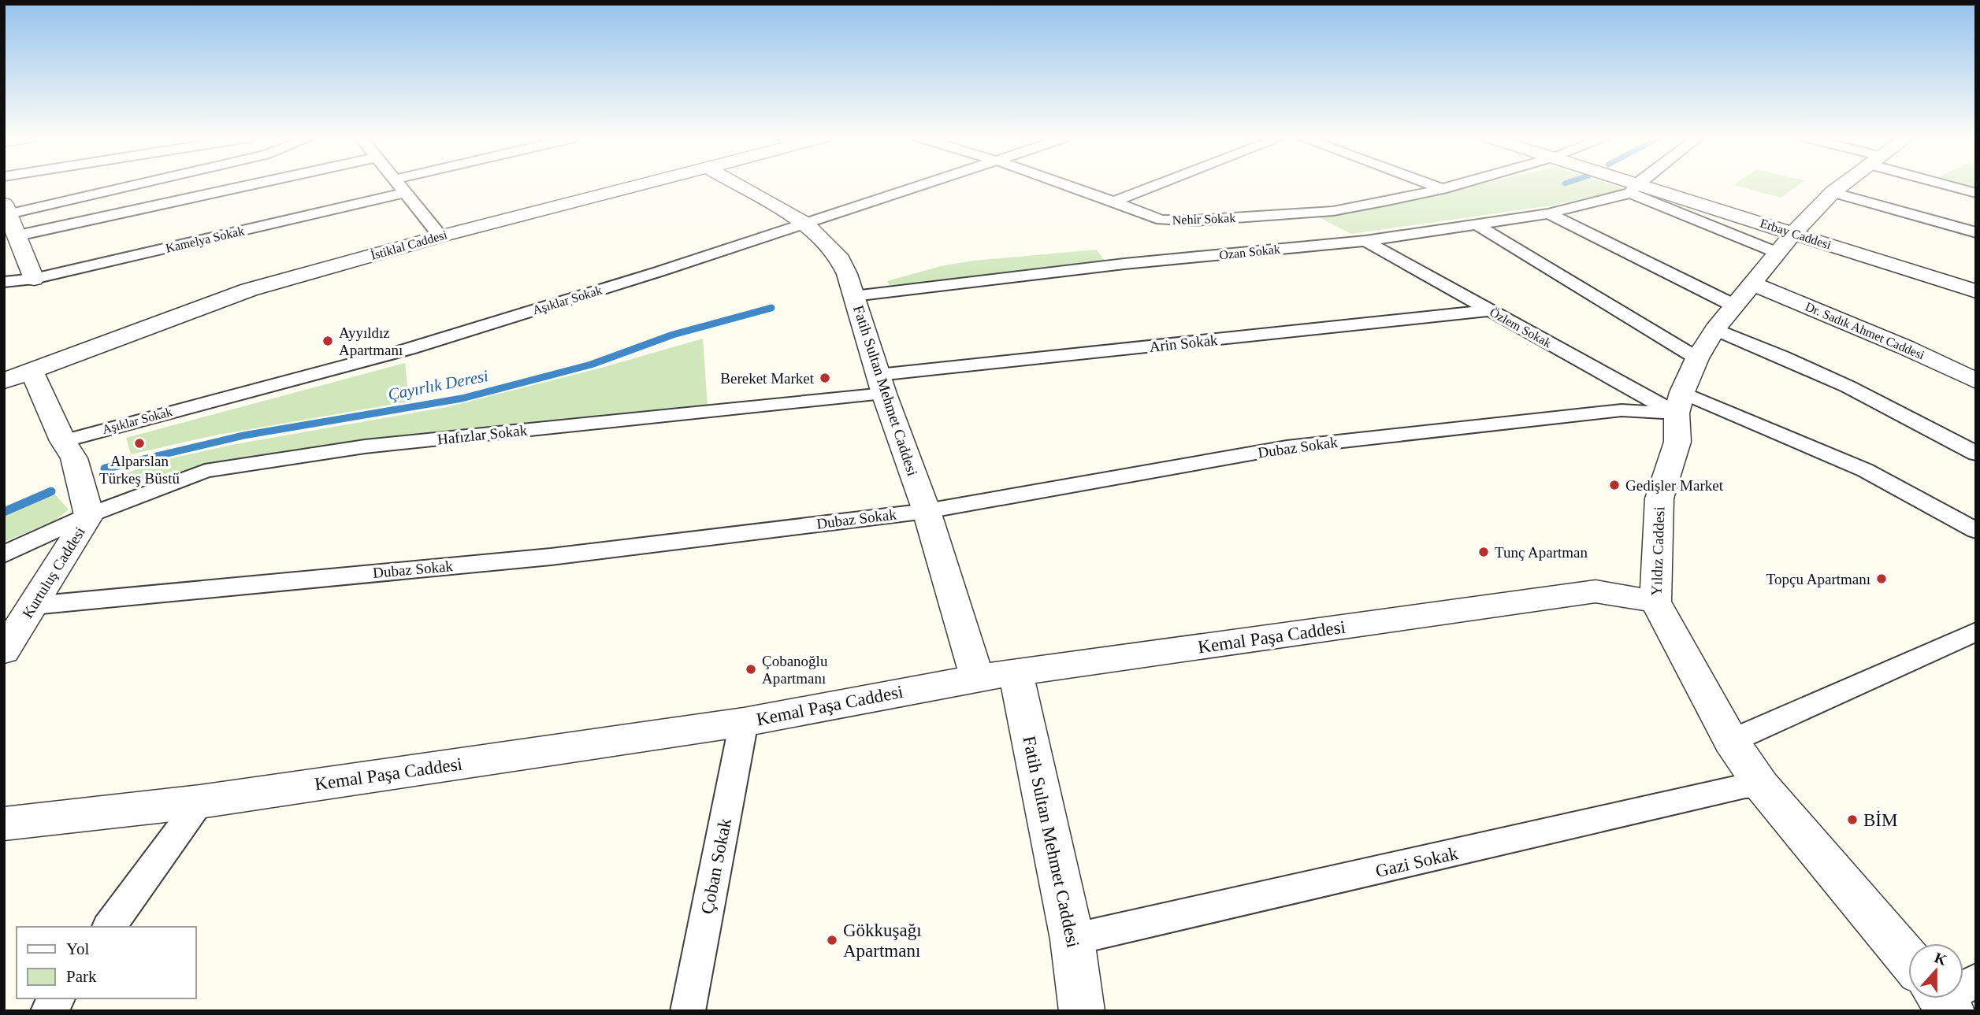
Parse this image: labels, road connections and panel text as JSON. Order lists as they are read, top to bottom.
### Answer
{
  "streets": {
    "street": [
      "Nehir Sokak",
      "Erbay Caddesi",
      "Kamelya Sokak",
      "İstiklal Caddesi",
      "Ozan Sokak",
      "Aşıklar Sokak",
      "Özlem Sokak",
      "Dr. Sadık Ahmet Caddesi",
      "Arin Sokak",
      "Fatih Sultan Mehmet Caddesi",
      "Hafızlar Sokak",
      "Dubaz Sokak",
      "Yıldız Caddesi",
      "Kurtuluş Caddesi",
      "Kemal Paşa Caddesi",
      "Gazi Sokak",
      "Çoban Sokak"
    ]
  },
  "crossings": [
    ["Erbay Caddesi", "Ozan Sokak"],
    ["Erbay Caddesi", "Yıldız Caddesi"],
    ["İstiklal Caddesi", "Kurtuluş Caddesi"],
    ["Ozan Sokak", "Özlem Sokak"],
    ["Ozan Sokak", "Fatih Sultan Mehmet Caddesi"],
    ["Aşıklar Sokak", "Fatih Sultan Mehmet Caddesi"],
    ["Aşıklar Sokak", "Kurtuluş Caddesi"],
    ["Özlem Sokak", "Arin Sokak"],
    ["Özlem Sokak", "Dubaz Sokak"],
    ["Özlem Sokak", "Yıldız Caddesi"],
    ["Dr. Sadık Ahmet Caddesi", "Yıldız Caddesi"],
    ["Arin Sokak", "Fatih Sultan Mehmet Caddesi"],
    ["Arin Sokak", "Hafızlar Sokak"],
    ["Fatih Sultan Mehmet Caddesi", "Hafızlar Sokak"],
    ["Fatih Sultan Mehmet Caddesi", "Dubaz Sokak"],
    ["Fatih Sultan Mehmet Caddesi", "Kemal Paşa Caddesi"],
    ["Fatih Sultan Mehmet Caddesi", "Gazi Sokak"],
    ["Hafızlar Sokak", "Kurtuluş Caddesi"],
    ["Dubaz Sokak", "Yıldız Caddesi"],
    ["Dubaz Sokak", "Kurtuluş Caddesi"],
    ["Yıldız Caddesi", "Kemal Paşa Caddesi"],
    ["Yıldız Caddesi", "Gazi Sokak"],
    ["Kemal Paşa Caddesi", "Çoban Sokak"]
  ],
  "water": ["Çayırlık Deresi"],
  "places": [
    "Ayyıldız Apartmanı",
    "Bereket Market",
    "Alparslan Türkeş Büstü",
    "Gedişler Market",
    "Tunç Apartman",
    "Topçu Apartmanı",
    "Çobanoğlu Apartmanı",
    "BİM",
    "Gökkuşağı Apartmanı"
  ],
  "legend": ["Yol", "Park"],
  "north": "top"
}
